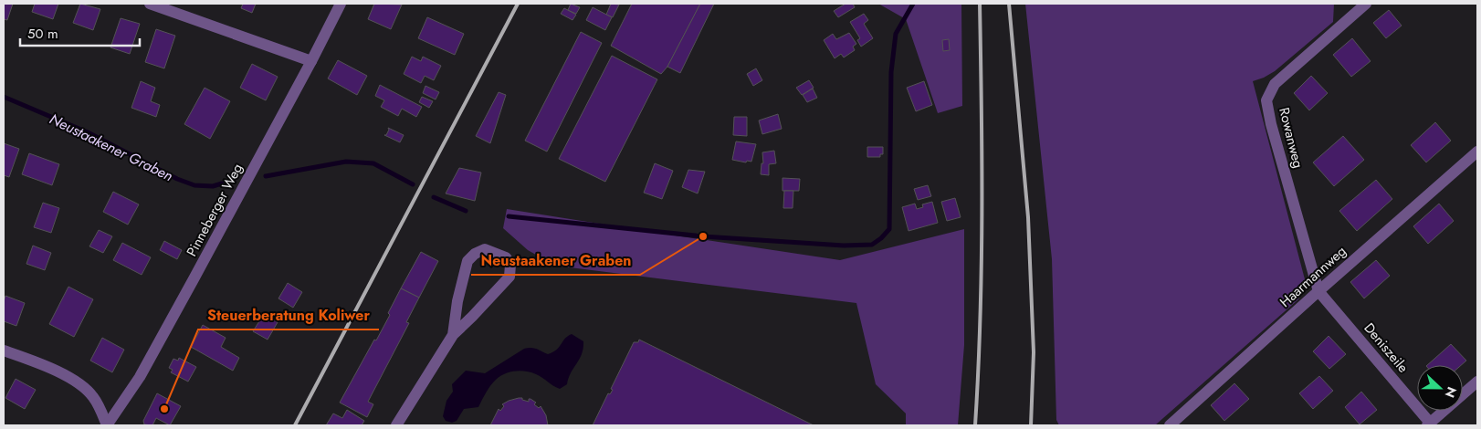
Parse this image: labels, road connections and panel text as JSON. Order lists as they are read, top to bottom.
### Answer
{
  "streets": {
    "street": [
      "Rowanweg",
      "Pinneberger Weg",
      "Haarmannweg",
      "Deniszeile"
    ]
  },
  "crossings": [
    ["Rowanweg", "Haarmannweg"],
    ["Rowanweg", "Deniszeile"],
    ["Haarmannweg", "Deniszeile"]
  ],
  "water": ["Neustaakener Graben"],
  "places": ["Neustaakener Graben", "Steuerberatung Koliwer"],
  "scale_bar": "50 m",
  "north": "right"
}
